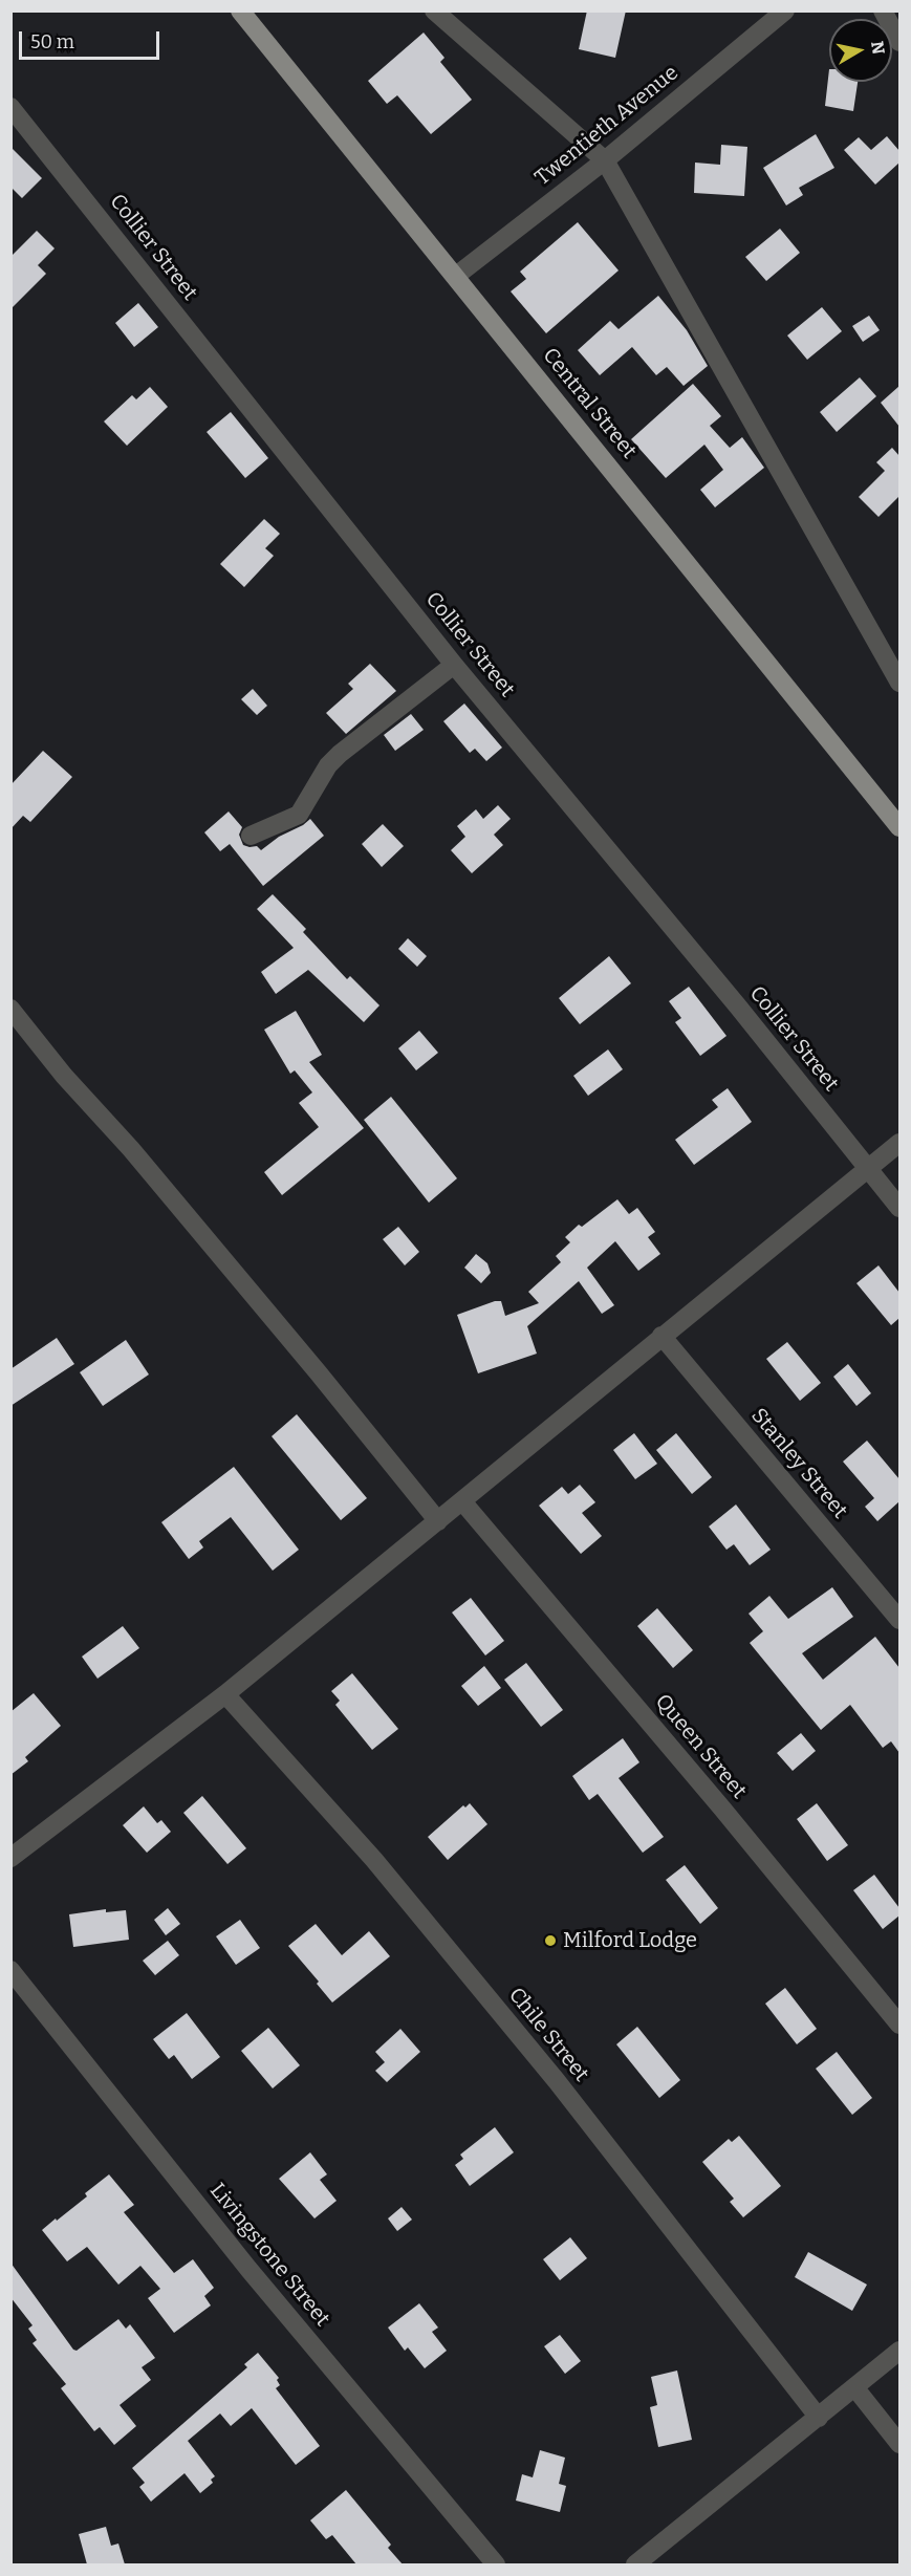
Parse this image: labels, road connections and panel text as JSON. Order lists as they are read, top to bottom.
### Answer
{
  "streets": {
    "main road": ["Central Street"],
    "street": [
      "Twentieth Avenue",
      "Collier Street",
      "Stanley Street",
      "Queen Street",
      "Chile Street",
      "Livingstone Street"
    ]
  },
  "crossings": [
    ["Twentieth Avenue", "Central Street"]
  ],
  "places": ["Milford Lodge"],
  "scale_bar": "50 m",
  "north": "right"
}
